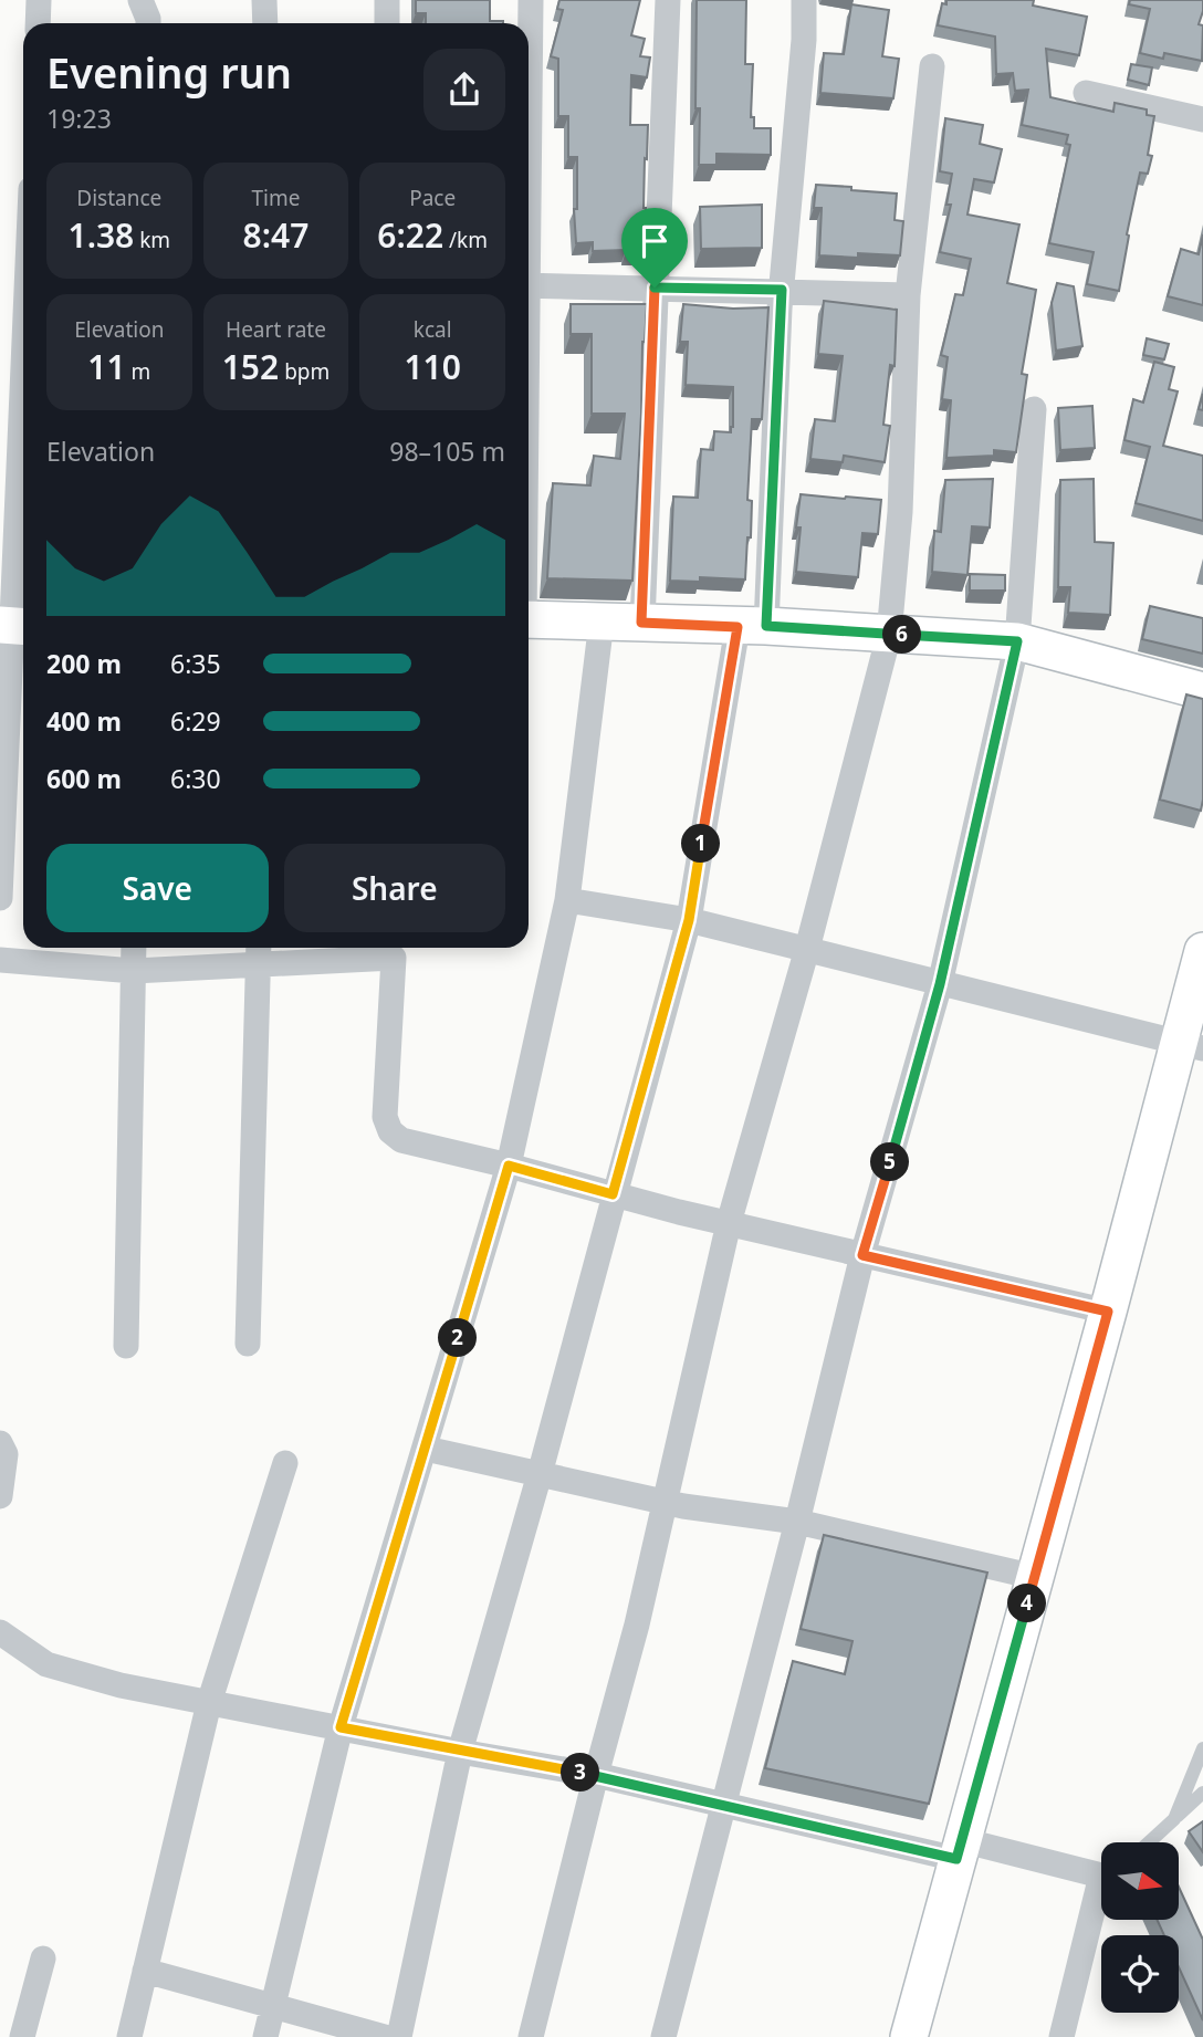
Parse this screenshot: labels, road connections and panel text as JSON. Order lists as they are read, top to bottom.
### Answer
{
  "north": "right",
  "page": {
    "heading": ["Evening run", "19:23"],
    "stats": [
      ["Distance", "1.38 km"],
      ["Time", "8:47"],
      ["Pace", "6:22 /km"],
      ["Elevation", "11 m"],
      ["Heart rate", "152 bpm"],
      ["kcal", "110"]
    ],
    "chart": ["Elevation", "98–105 m"],
    "pins": [
      "6",
      "1",
      "5",
      "2",
      "4",
      "3"
    ],
    "list": [
      {
        "name": "200 m",
        "note": "6:35"
      },
      {
        "name": "400 m",
        "note": "6:29"
      },
      {
        "name": "600 m",
        "note": "6:30"
      }
    ],
    "buttons": ["Save", "Share"]
  }
}
